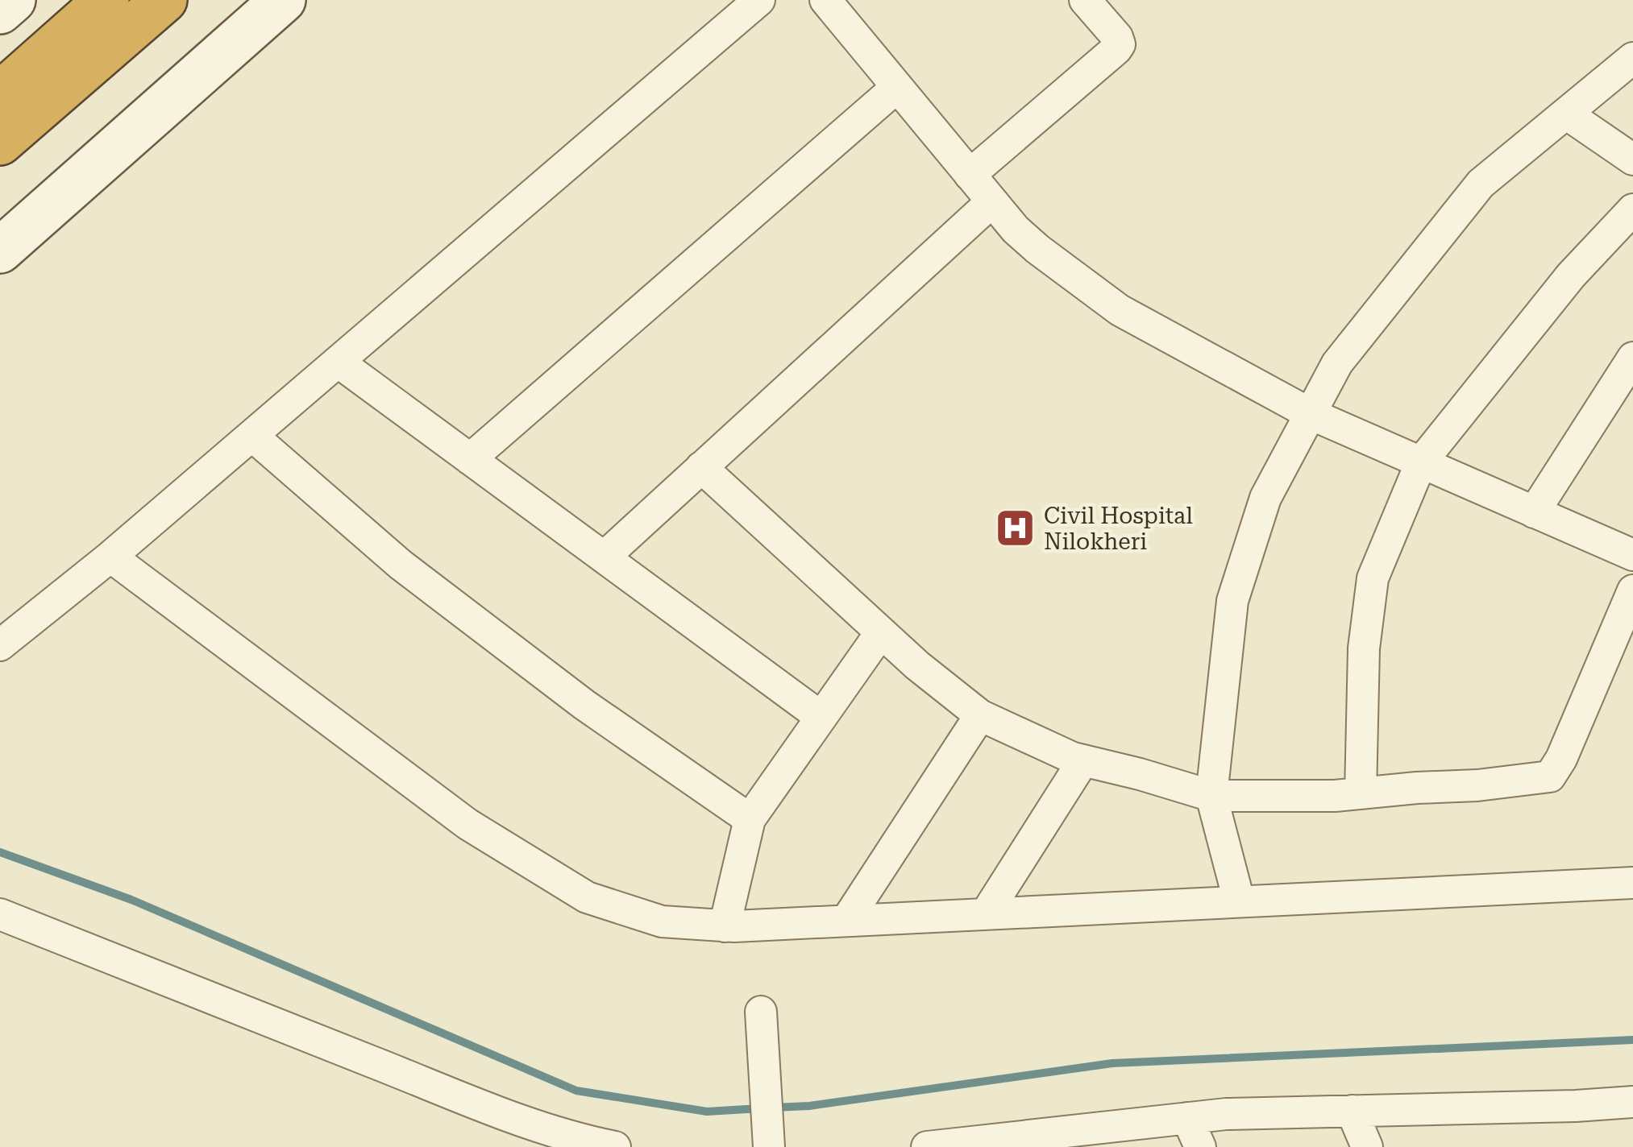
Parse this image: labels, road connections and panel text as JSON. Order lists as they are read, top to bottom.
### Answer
{
  "places": {
    "hospital": ["Civil Hospital Nilokheri"]
  }
}
